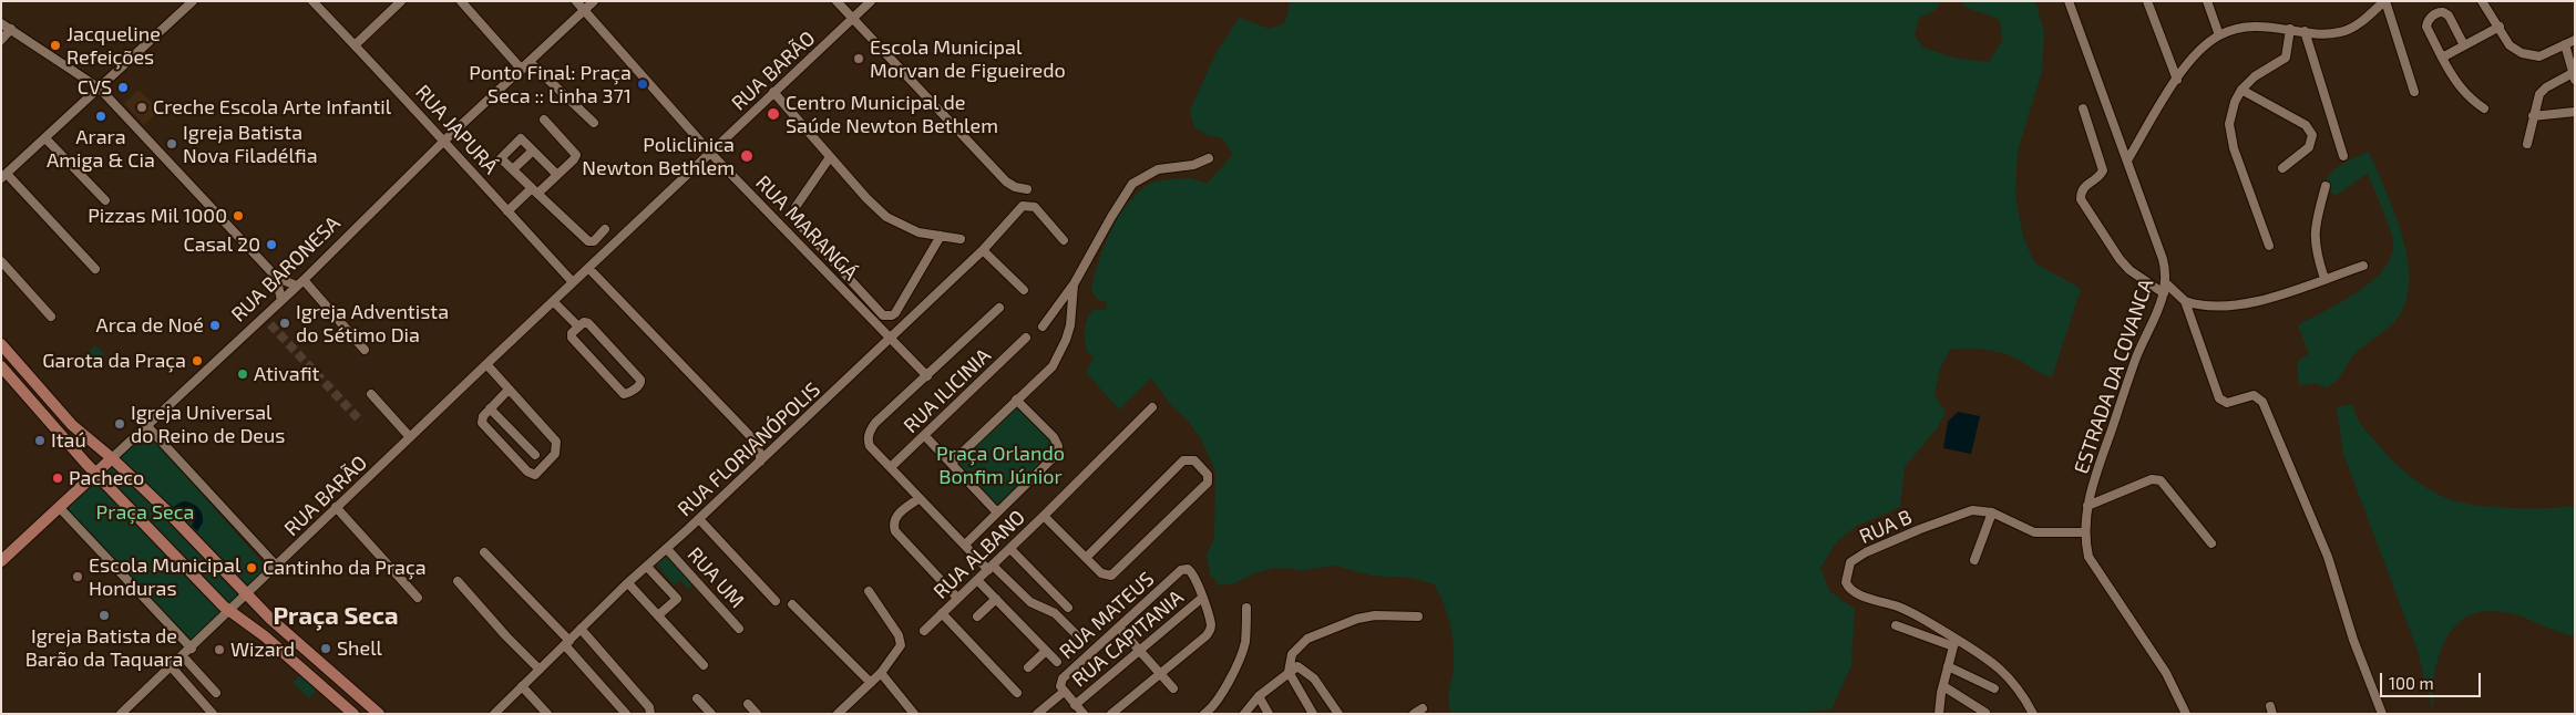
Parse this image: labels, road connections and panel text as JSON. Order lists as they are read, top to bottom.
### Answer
{
  "streets": {
    "main road": ["RUA BARONESA"],
    "street": [
      "RUA BARÃO",
      "RUA JAPURÁ",
      "RUA MARANGÁ",
      "ESTRADA DA COVANCA",
      "RUA ILICINIA",
      "RUA FLORIANÓPOLIS",
      "RUA B",
      "RUA ALBANO",
      "RUA UM",
      "RUA MATEUS",
      "RUA CAPITANIA"
    ]
  },
  "crossings": [
    ["RUA BARÃO", "RUA JAPURÁ"],
    ["RUA BARÃO", "RUA MARANGÁ"],
    ["RUA JAPURÁ", "RUA BARONESA"],
    ["RUA MARANGÁ", "RUA BARONESA"],
    ["RUA MARANGÁ", "RUA FLORIANÓPOLIS"],
    ["ESTRADA DA COVANCA", "RUA B"],
    ["RUA FLORIANÓPOLIS", "RUA UM"],
    ["RUA MATEUS", "RUA CAPITANIA"]
  ],
  "districts": ["Praça Seca"],
  "parks": ["Praça Orlando Bonfim Júnior", "Praça Seca"],
  "places": [
    "Jacqueline Refeições",
    "Escola Municipal Morvan de Figueiredo",
    "Ponto Final: Praça Seca :: Linha 371",
    "CVS",
    "Creche Escola Arte Infantil",
    "Centro Municipal de Saúde Newton Bethlem",
    "Arara Amiga & Cia",
    "Igreja Batista Nova Filadélfia",
    "Policlinica Newton Bethlem",
    "Pizzas Mil 1000",
    "Casal 20",
    "Igreja Adventista do Sétimo Dia",
    "Arca de Noé",
    "Garota da Praça",
    "Ativafit",
    "Igreja Universal do Reino de Deus",
    "Itaú",
    "Pacheco",
    "Cantinho da Praça",
    "Escola Municipal Honduras",
    "Igreja Batista de Barão da Taquara",
    "Shell",
    "Wizard"
  ],
  "scale_bar": "100 m"
}
